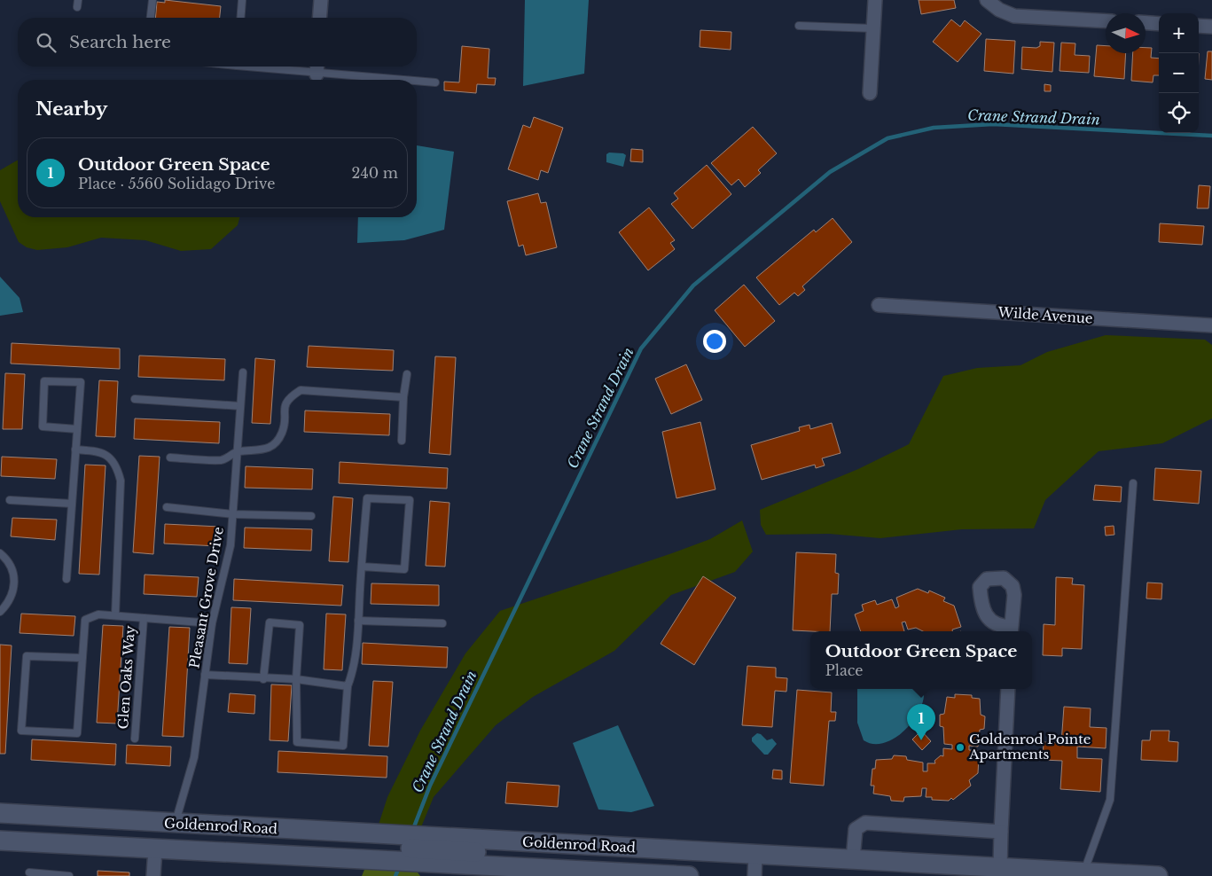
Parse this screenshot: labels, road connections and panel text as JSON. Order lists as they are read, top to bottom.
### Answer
{
  "streets": {
    "main road": ["Goldenrod Road"],
    "street": ["Wilde Avenue"],
    "lane": ["Pleasant Grove Drive", "Glen Oaks Way"]
  },
  "crossings": [
    ["Pleasant Grove Drive", "Goldenrod Road"]
  ],
  "water": ["Crane Strand Drain"],
  "places": ["Goldenrod Pointe Apartments"],
  "north": "right",
  "page": {
    "map_buttons": ["+", "−"],
    "search": "Search here",
    "heading": "Nearby",
    "list": [
      {
        "mark": "1",
        "name": "Outdoor Green Space",
        "note": "Place · 5560 Solidago Drive",
        "value": "240 m"
      }
    ],
    "popup": ["Outdoor Green Space", "Place"],
    "pins": "1"
  }
}
